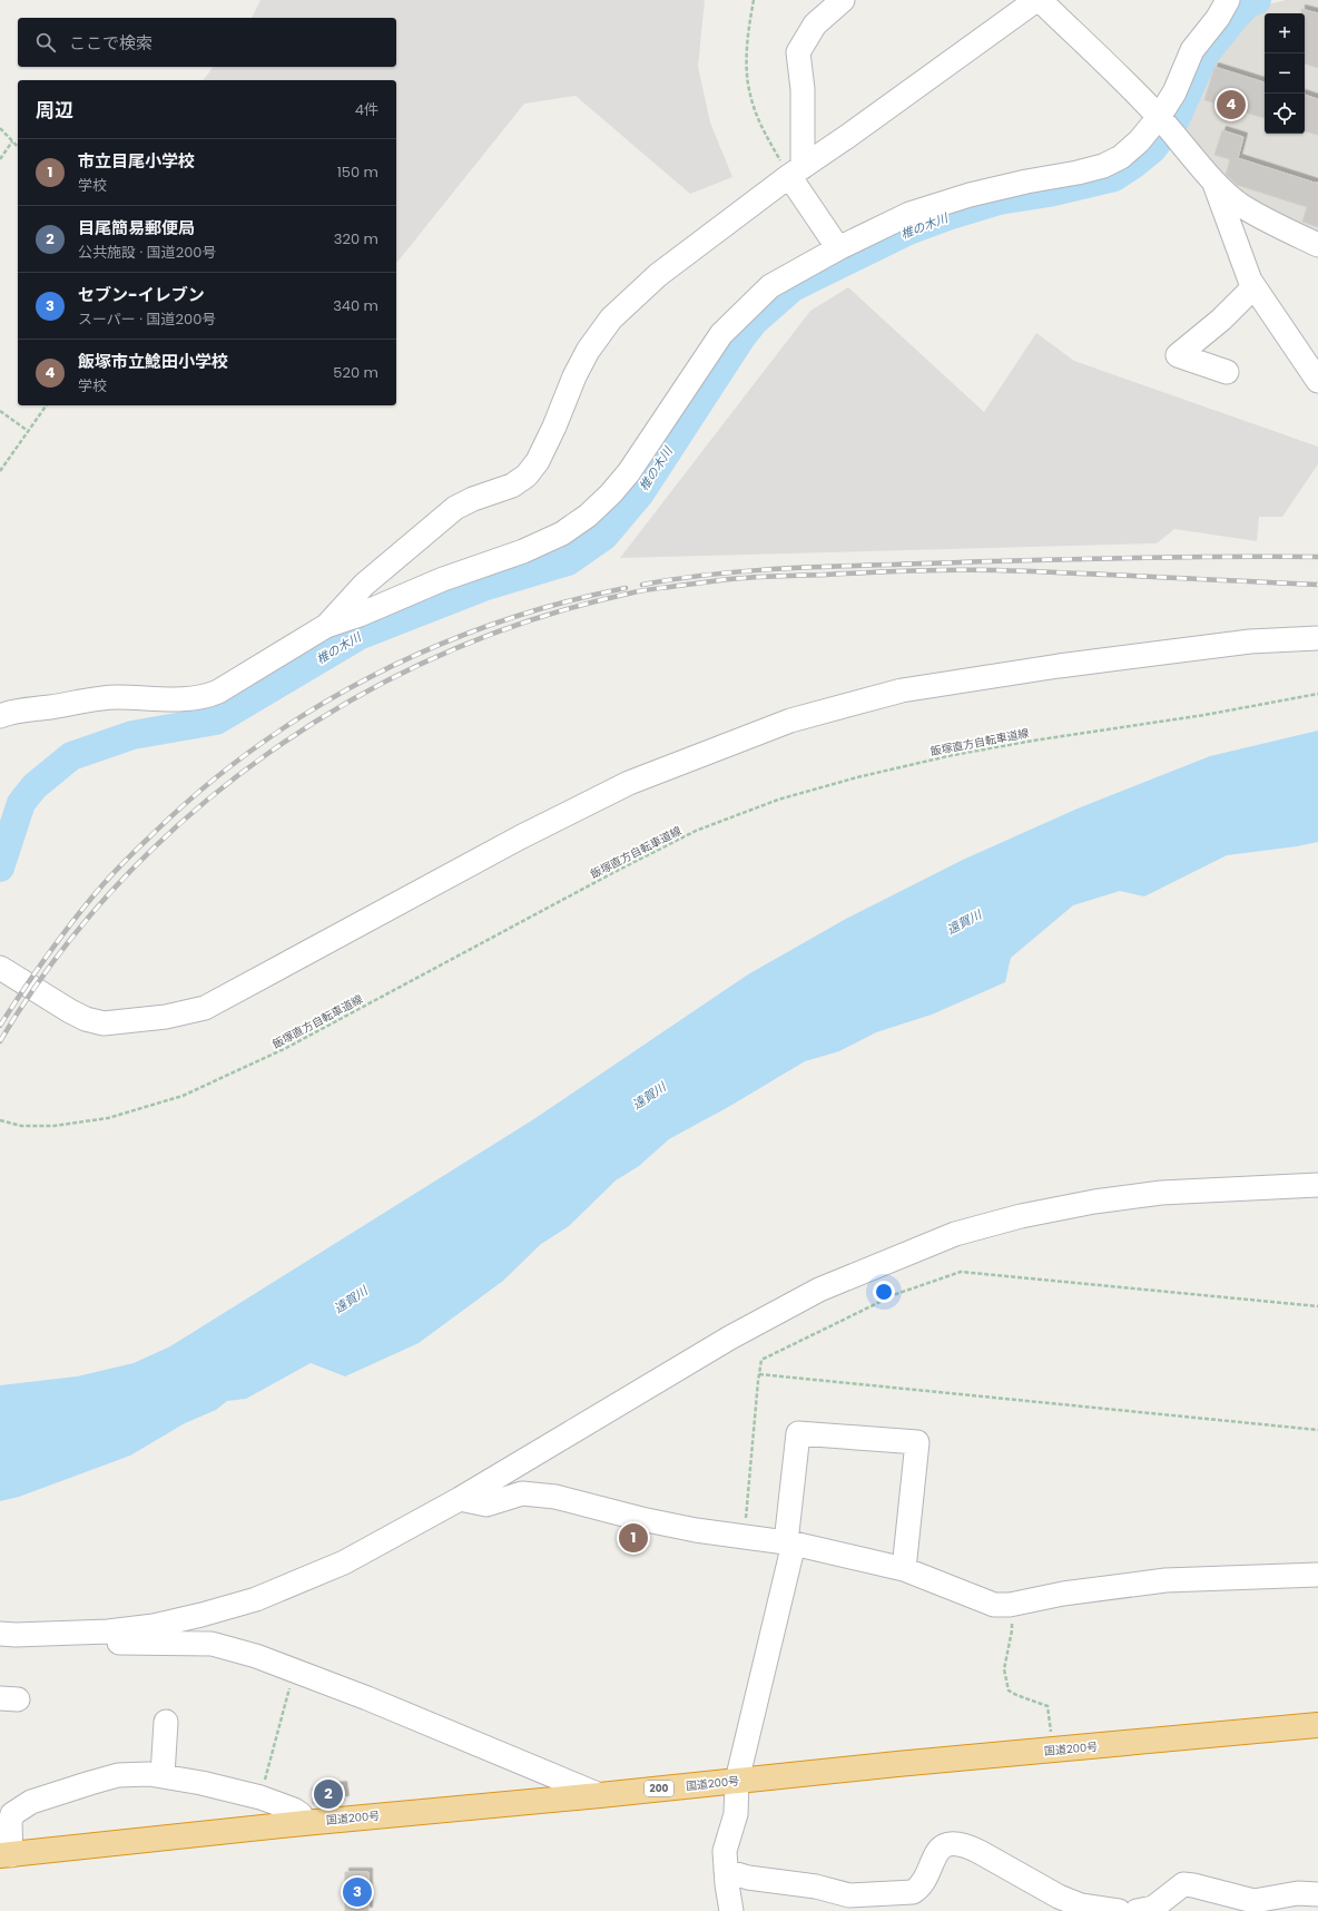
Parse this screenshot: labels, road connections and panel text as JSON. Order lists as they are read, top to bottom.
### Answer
{
  "streets": {
    "highway": ["国道200号", "200"],
    "path": ["飯塚直方自転車道線"]
  },
  "water": ["椎の木川", "遠賀川"],
  "page": {
    "map_buttons": ["+", "−"],
    "search": "ここで検索",
    "heading": ["周辺", "4件"],
    "pins": [
      "4",
      "1",
      "2",
      "3"
    ],
    "list": [
      {
        "mark": "1",
        "name": "市立目尾小学校",
        "note": "学校",
        "value": "150 m"
      },
      {
        "mark": "2",
        "name": "目尾簡易郵便局",
        "note": "公共施設 · 国道200号",
        "value": "320 m"
      },
      {
        "mark": "3",
        "name": "セブン-イレブン",
        "note": "スーパー · 国道200号",
        "value": "340 m"
      },
      {
        "mark": "4",
        "name": "飯塚市立鯰田小学校",
        "note": "学校",
        "value": "520 m"
      }
    ]
  }
}
